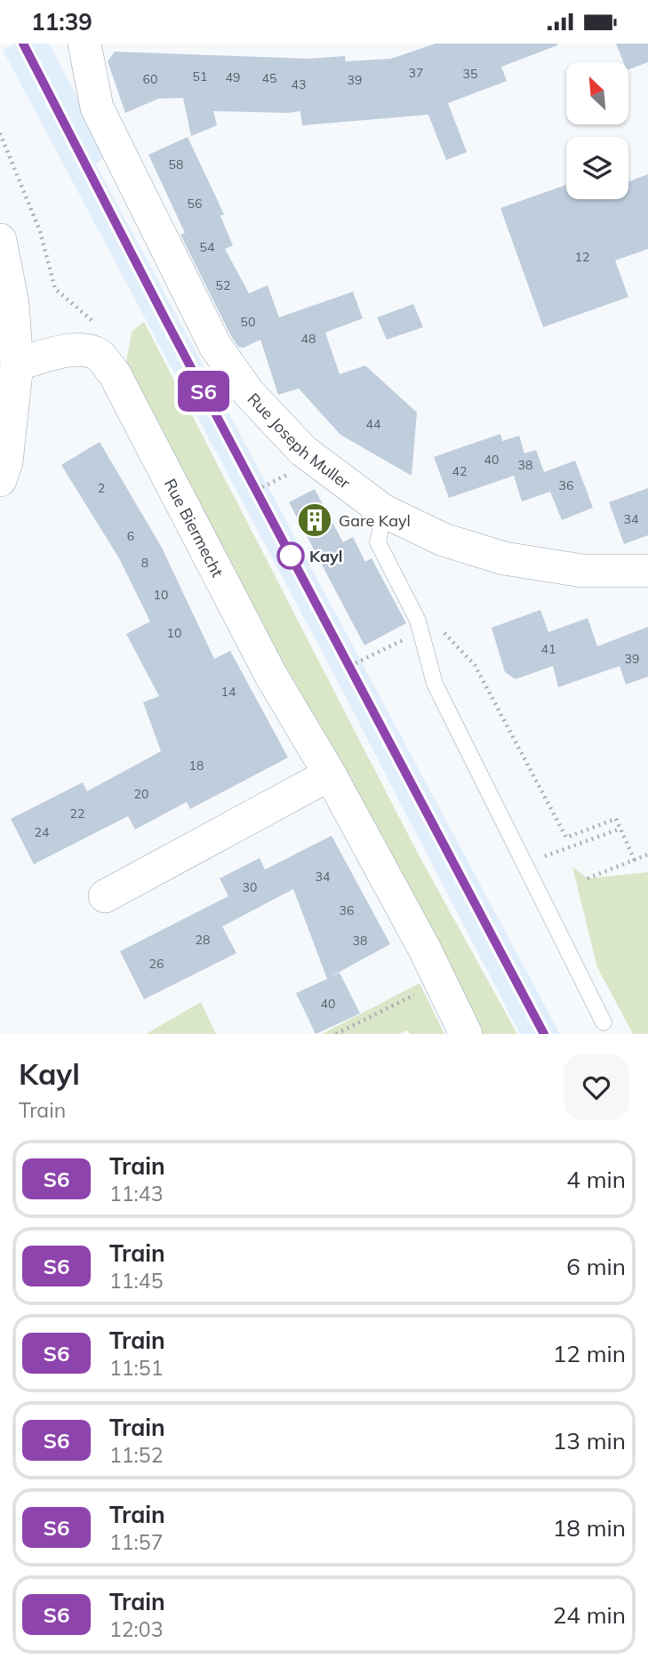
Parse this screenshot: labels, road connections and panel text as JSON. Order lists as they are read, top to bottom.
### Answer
{
  "streets": {
    "street": ["Rue Joseph Muller", "Rue Biermecht"]
  },
  "places": {
    "building": ["Gare Kayl"],
    "other": ["Kayl"]
  },
  "house_numbers": [
    "37",
    "35",
    "51",
    "49",
    "45",
    "60",
    "39",
    "43",
    "58",
    "56",
    "54",
    "12",
    "52",
    "50",
    "48",
    "44",
    "40",
    "38",
    "42",
    "36",
    "2",
    "34",
    "6",
    "8",
    "10",
    "10",
    "41",
    "39",
    "14",
    "18",
    "20",
    "22",
    "24",
    "34",
    "30",
    "36",
    "28",
    "38",
    "26",
    "40"
  ],
  "north": "top left",
  "page": {
    "status": "11:39",
    "on_map": "S6",
    "heading": ["Kayl", "Train"],
    "list": [
      {
        "mark": "S6",
        "name": "Train",
        "note": "11:43",
        "value": "4 min"
      },
      {
        "mark": "S6",
        "name": "Train",
        "note": "11:45",
        "value": "6 min"
      },
      {
        "mark": "S6",
        "name": "Train",
        "note": "11:51",
        "value": "12 min"
      },
      {
        "mark": "S6",
        "name": "Train",
        "note": "11:52",
        "value": "13 min"
      },
      {
        "mark": "S6",
        "name": "Train",
        "note": "11:57",
        "value": "18 min"
      },
      {
        "mark": "S6",
        "name": "Train",
        "note": "12:03",
        "value": "24 min"
      }
    ]
  }
}
